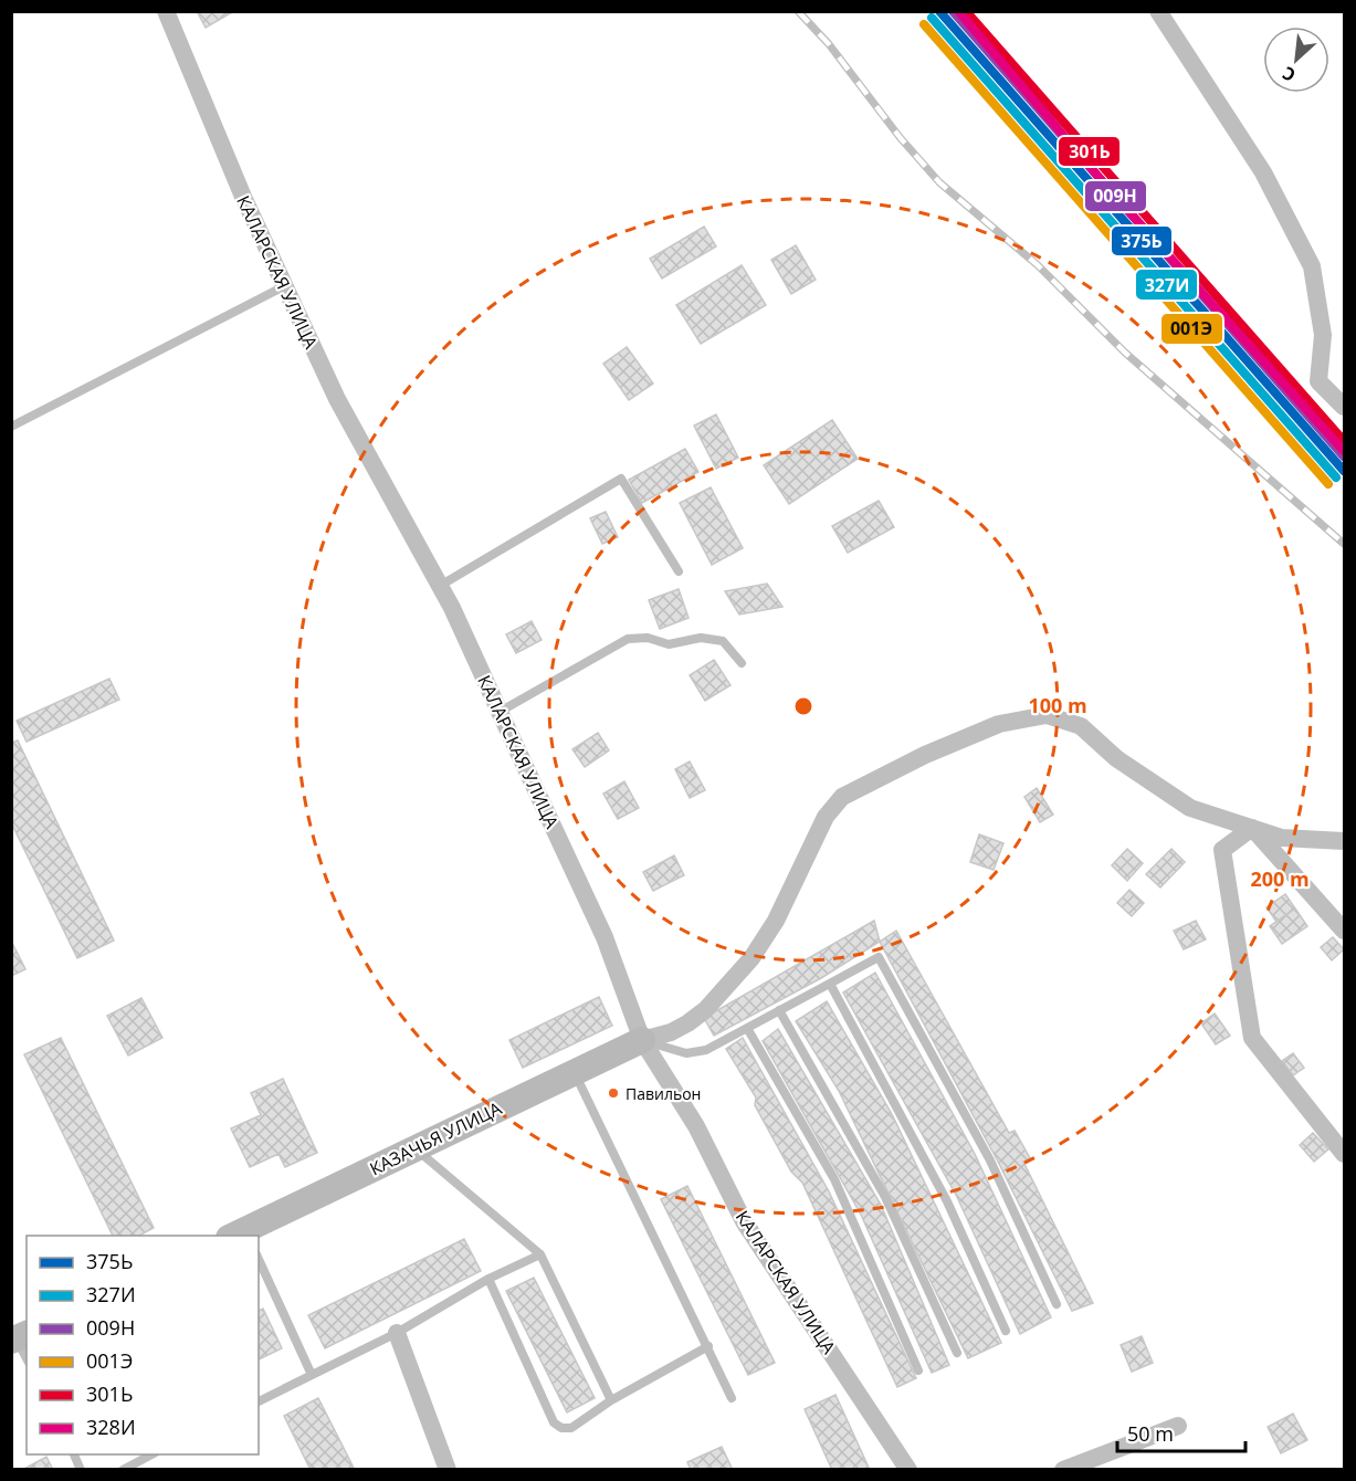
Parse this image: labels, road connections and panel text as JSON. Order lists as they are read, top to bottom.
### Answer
{
  "streets": {
    "street": ["КАЛАРСКАЯ УЛИЦА", "КАЗАЧЬЯ УЛИЦА"]
  },
  "crossings": [
    ["КАЛАРСКАЯ УЛИЦА", "КАЗАЧЬЯ УЛИЦА"]
  ],
  "places": ["Павильон"],
  "lines": [
    "transit line 375Ь",
    "transit line 009Н",
    "transit line 301Ь",
    "transit line 328И",
    "transit line 327И",
    "transit line 001Э"
  ],
  "legend": [
    "375Ь",
    "327И",
    "009Н",
    "001Э",
    "301Ь",
    "328И"
  ],
  "scale_bar": "50 m",
  "north": "bottom left",
  "rings": ["100 m", "200 m"]
}
